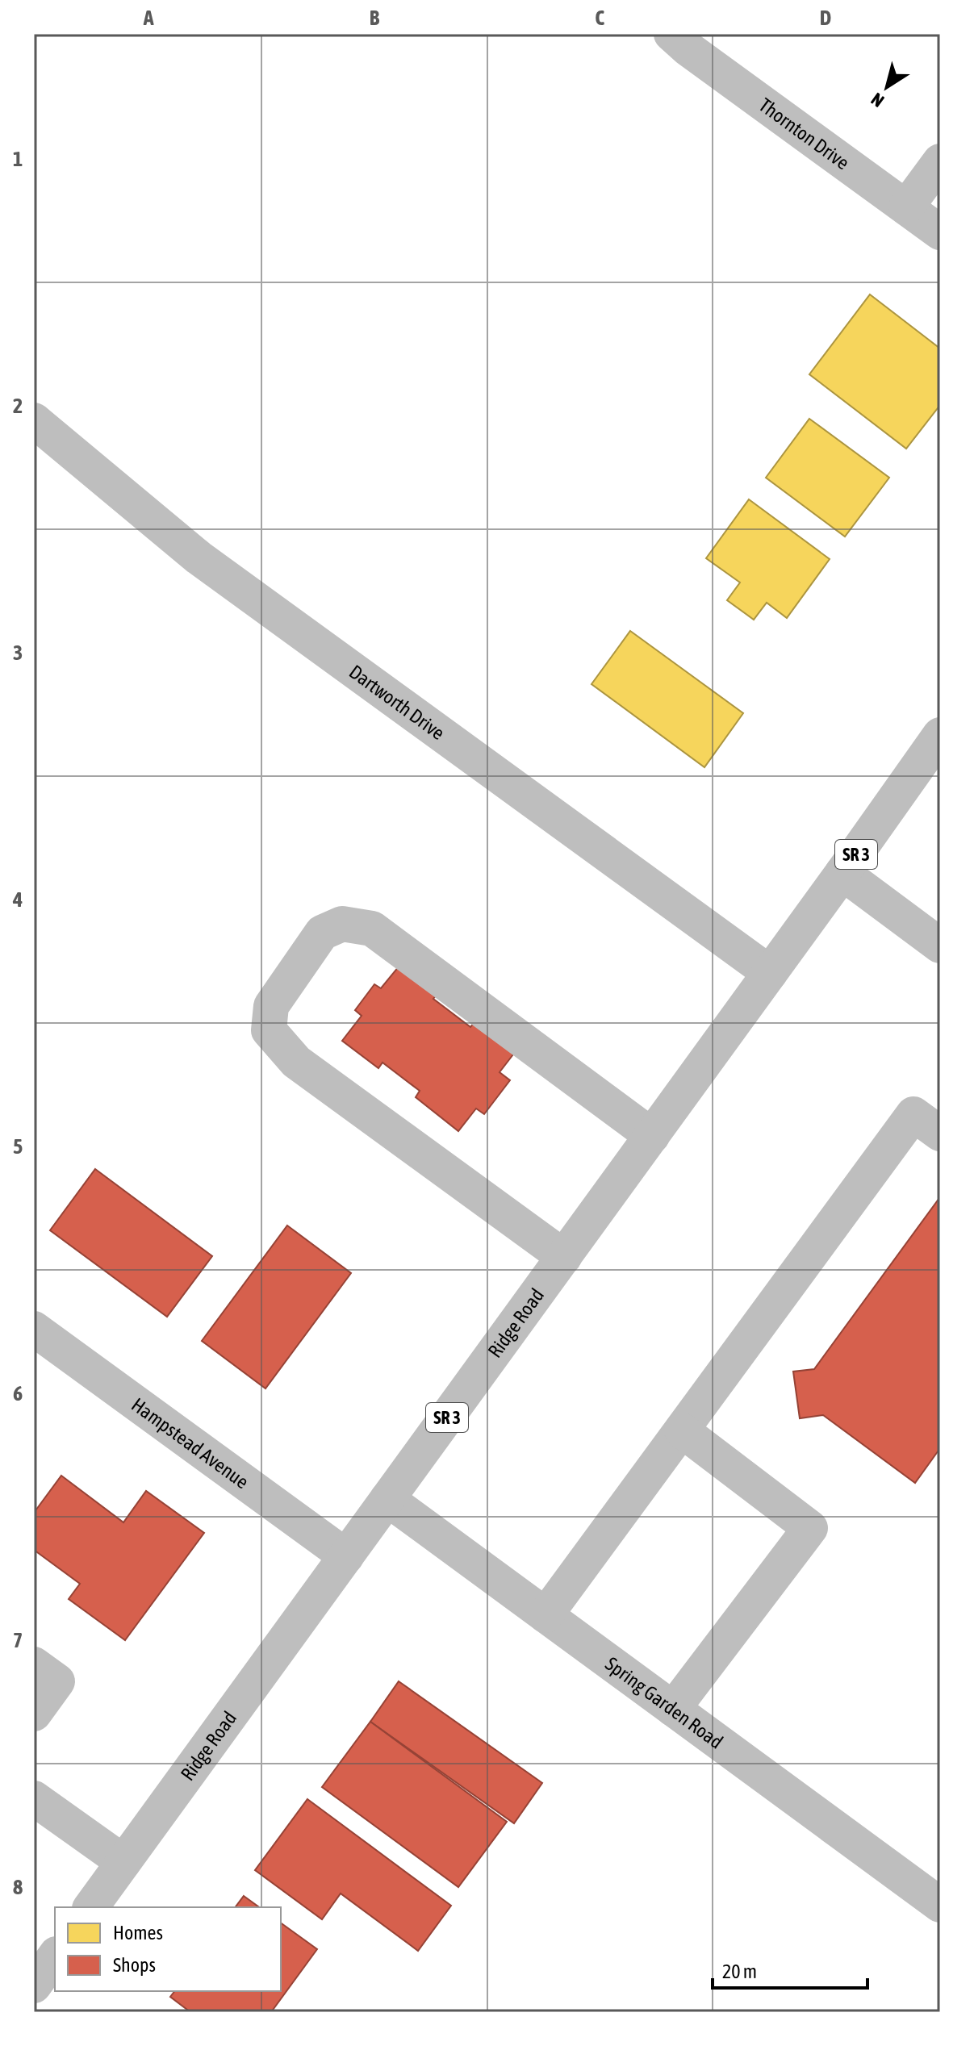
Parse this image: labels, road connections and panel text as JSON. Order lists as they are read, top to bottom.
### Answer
{
  "streets": {
    "street": [
      "Thornton Drive",
      "Dartworth Drive",
      "SR 3",
      "Ridge Road",
      "Hampstead Avenue",
      "Spring Garden Road"
    ]
  },
  "crossings": [
    ["Dartworth Drive", "Ridge Road"],
    ["Ridge Road", "Hampstead Avenue"],
    ["Ridge Road", "Spring Garden Road"]
  ],
  "legend": ["Homes", "Shops"],
  "scale_bar": "20 m",
  "north": "bottom left",
  "grid": {
    "columns": [
      "A",
      "B",
      "C",
      "D"
    ],
    "rows": [
      "1",
      "2",
      "3",
      "4",
      "5",
      "6",
      "7",
      "8"
    ]
  }
}
